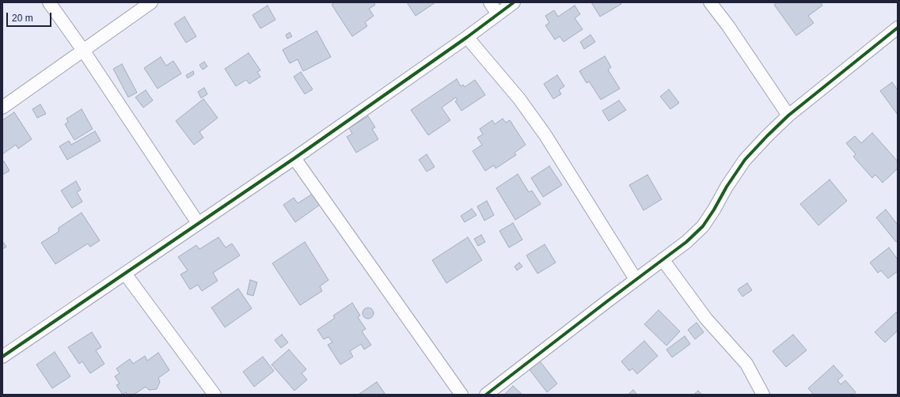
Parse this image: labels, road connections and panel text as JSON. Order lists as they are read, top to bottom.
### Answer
{
  "scale_bar": "20 m"
}
